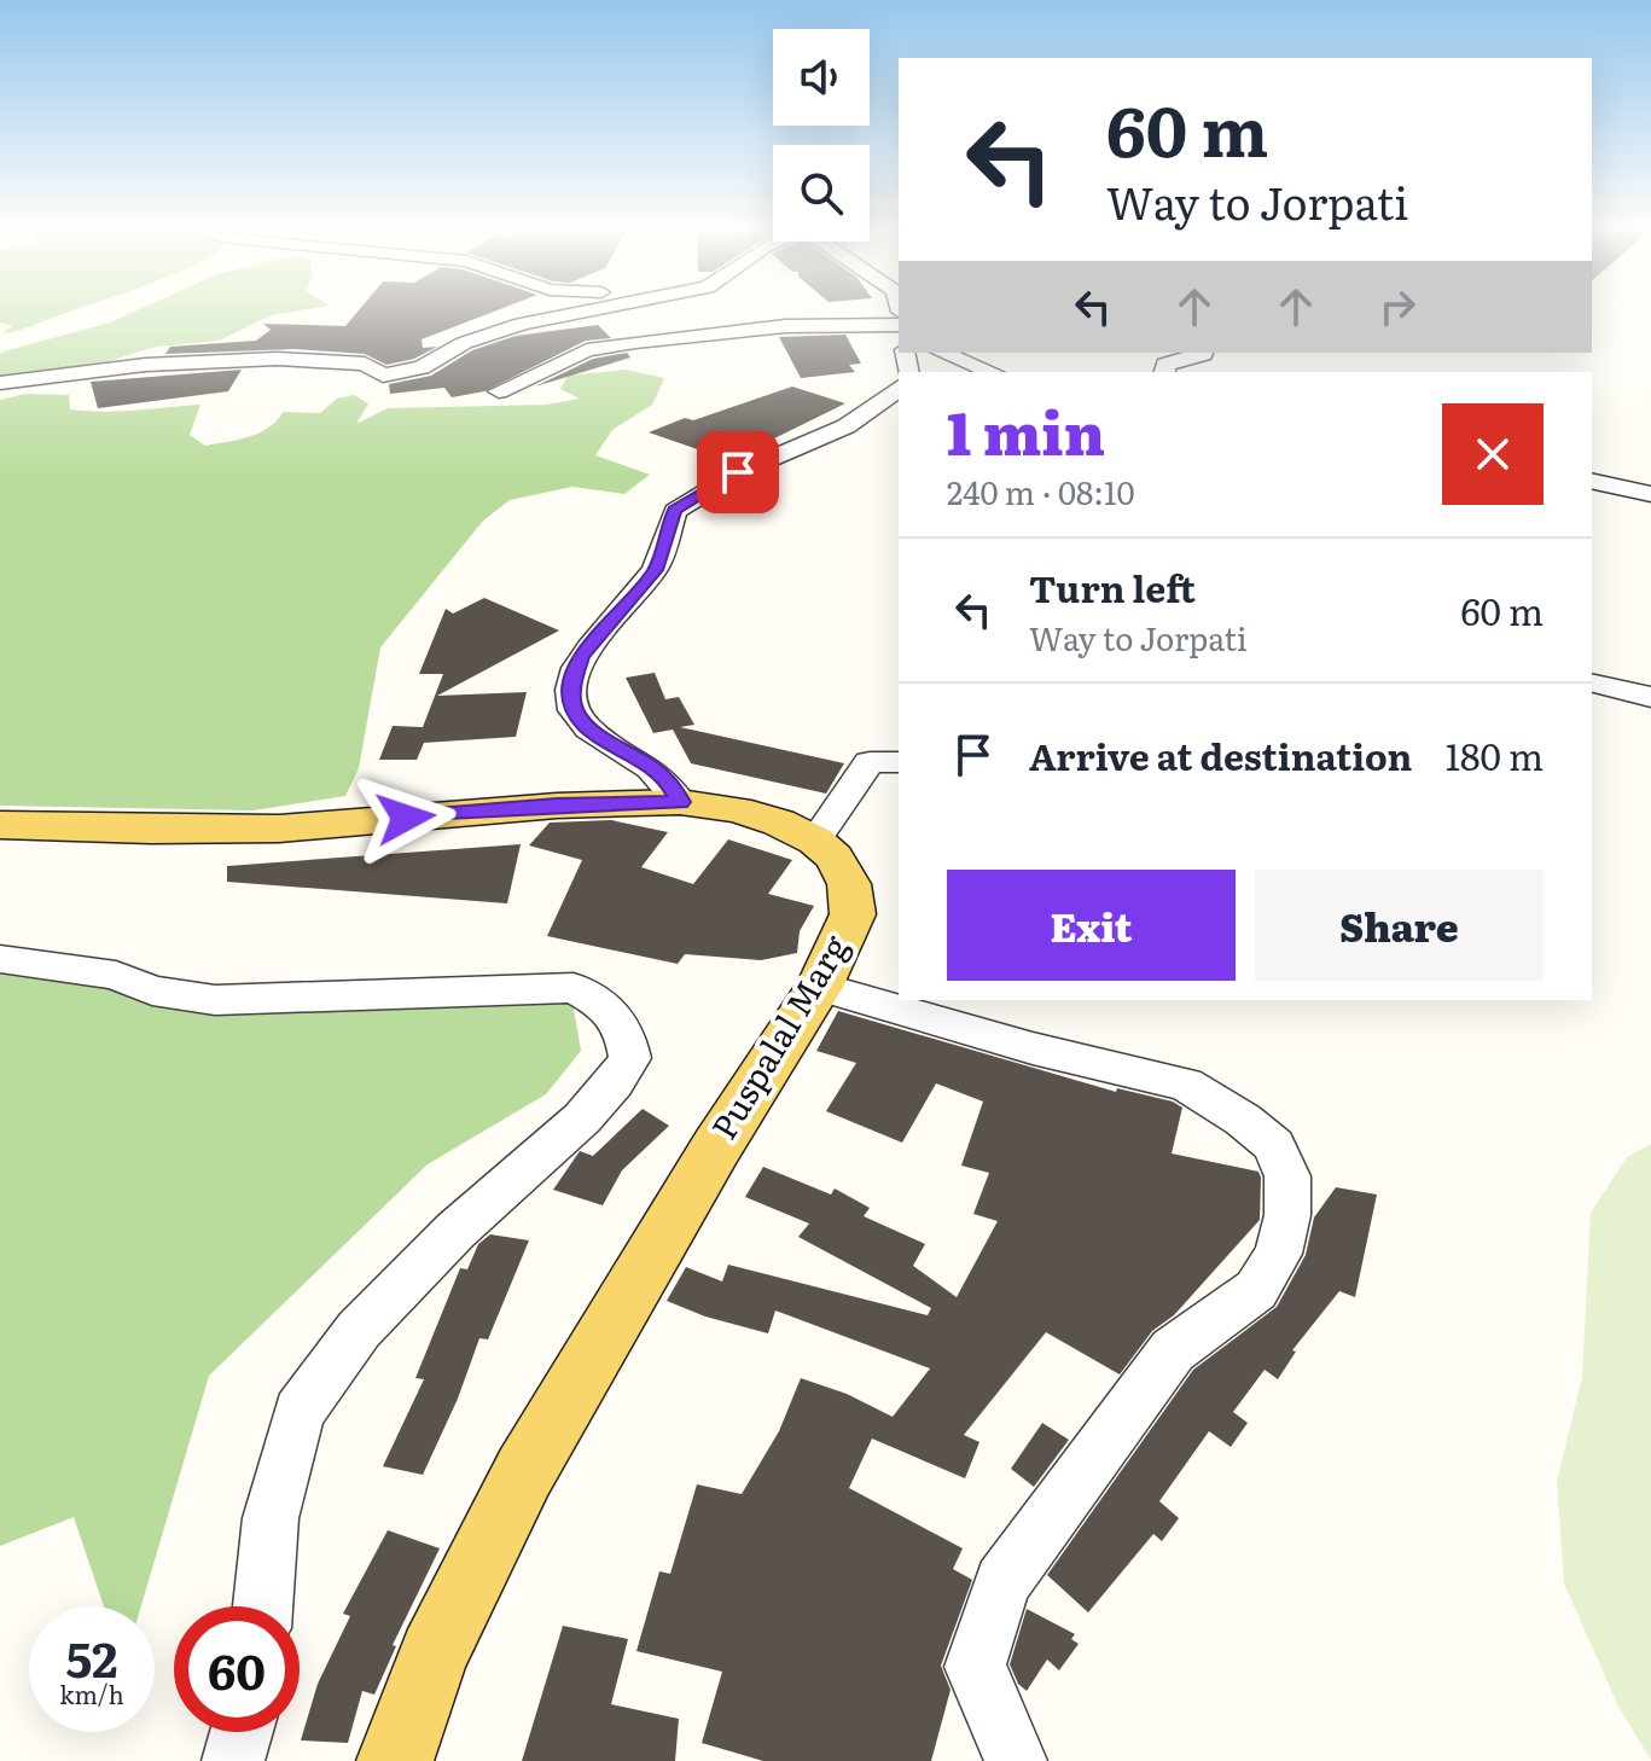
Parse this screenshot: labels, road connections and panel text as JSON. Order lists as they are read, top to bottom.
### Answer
{
  "streets": {
    "main road": ["Puspalal Marg"]
  },
  "page": {
    "turn": ["60 m", "Way to Jorpati"],
    "heading": ["1 min", "240 m · 08:10"],
    "list": [
      {
        "name": "Turn left",
        "note": "Way to Jorpati",
        "value": "60 m"
      },
      {
        "name": "Arrive at destination",
        "value": "180 m"
      }
    ],
    "buttons": ["Exit", "Share"],
    "speed": "52 km/h",
    "limit": "60"
  }
}
